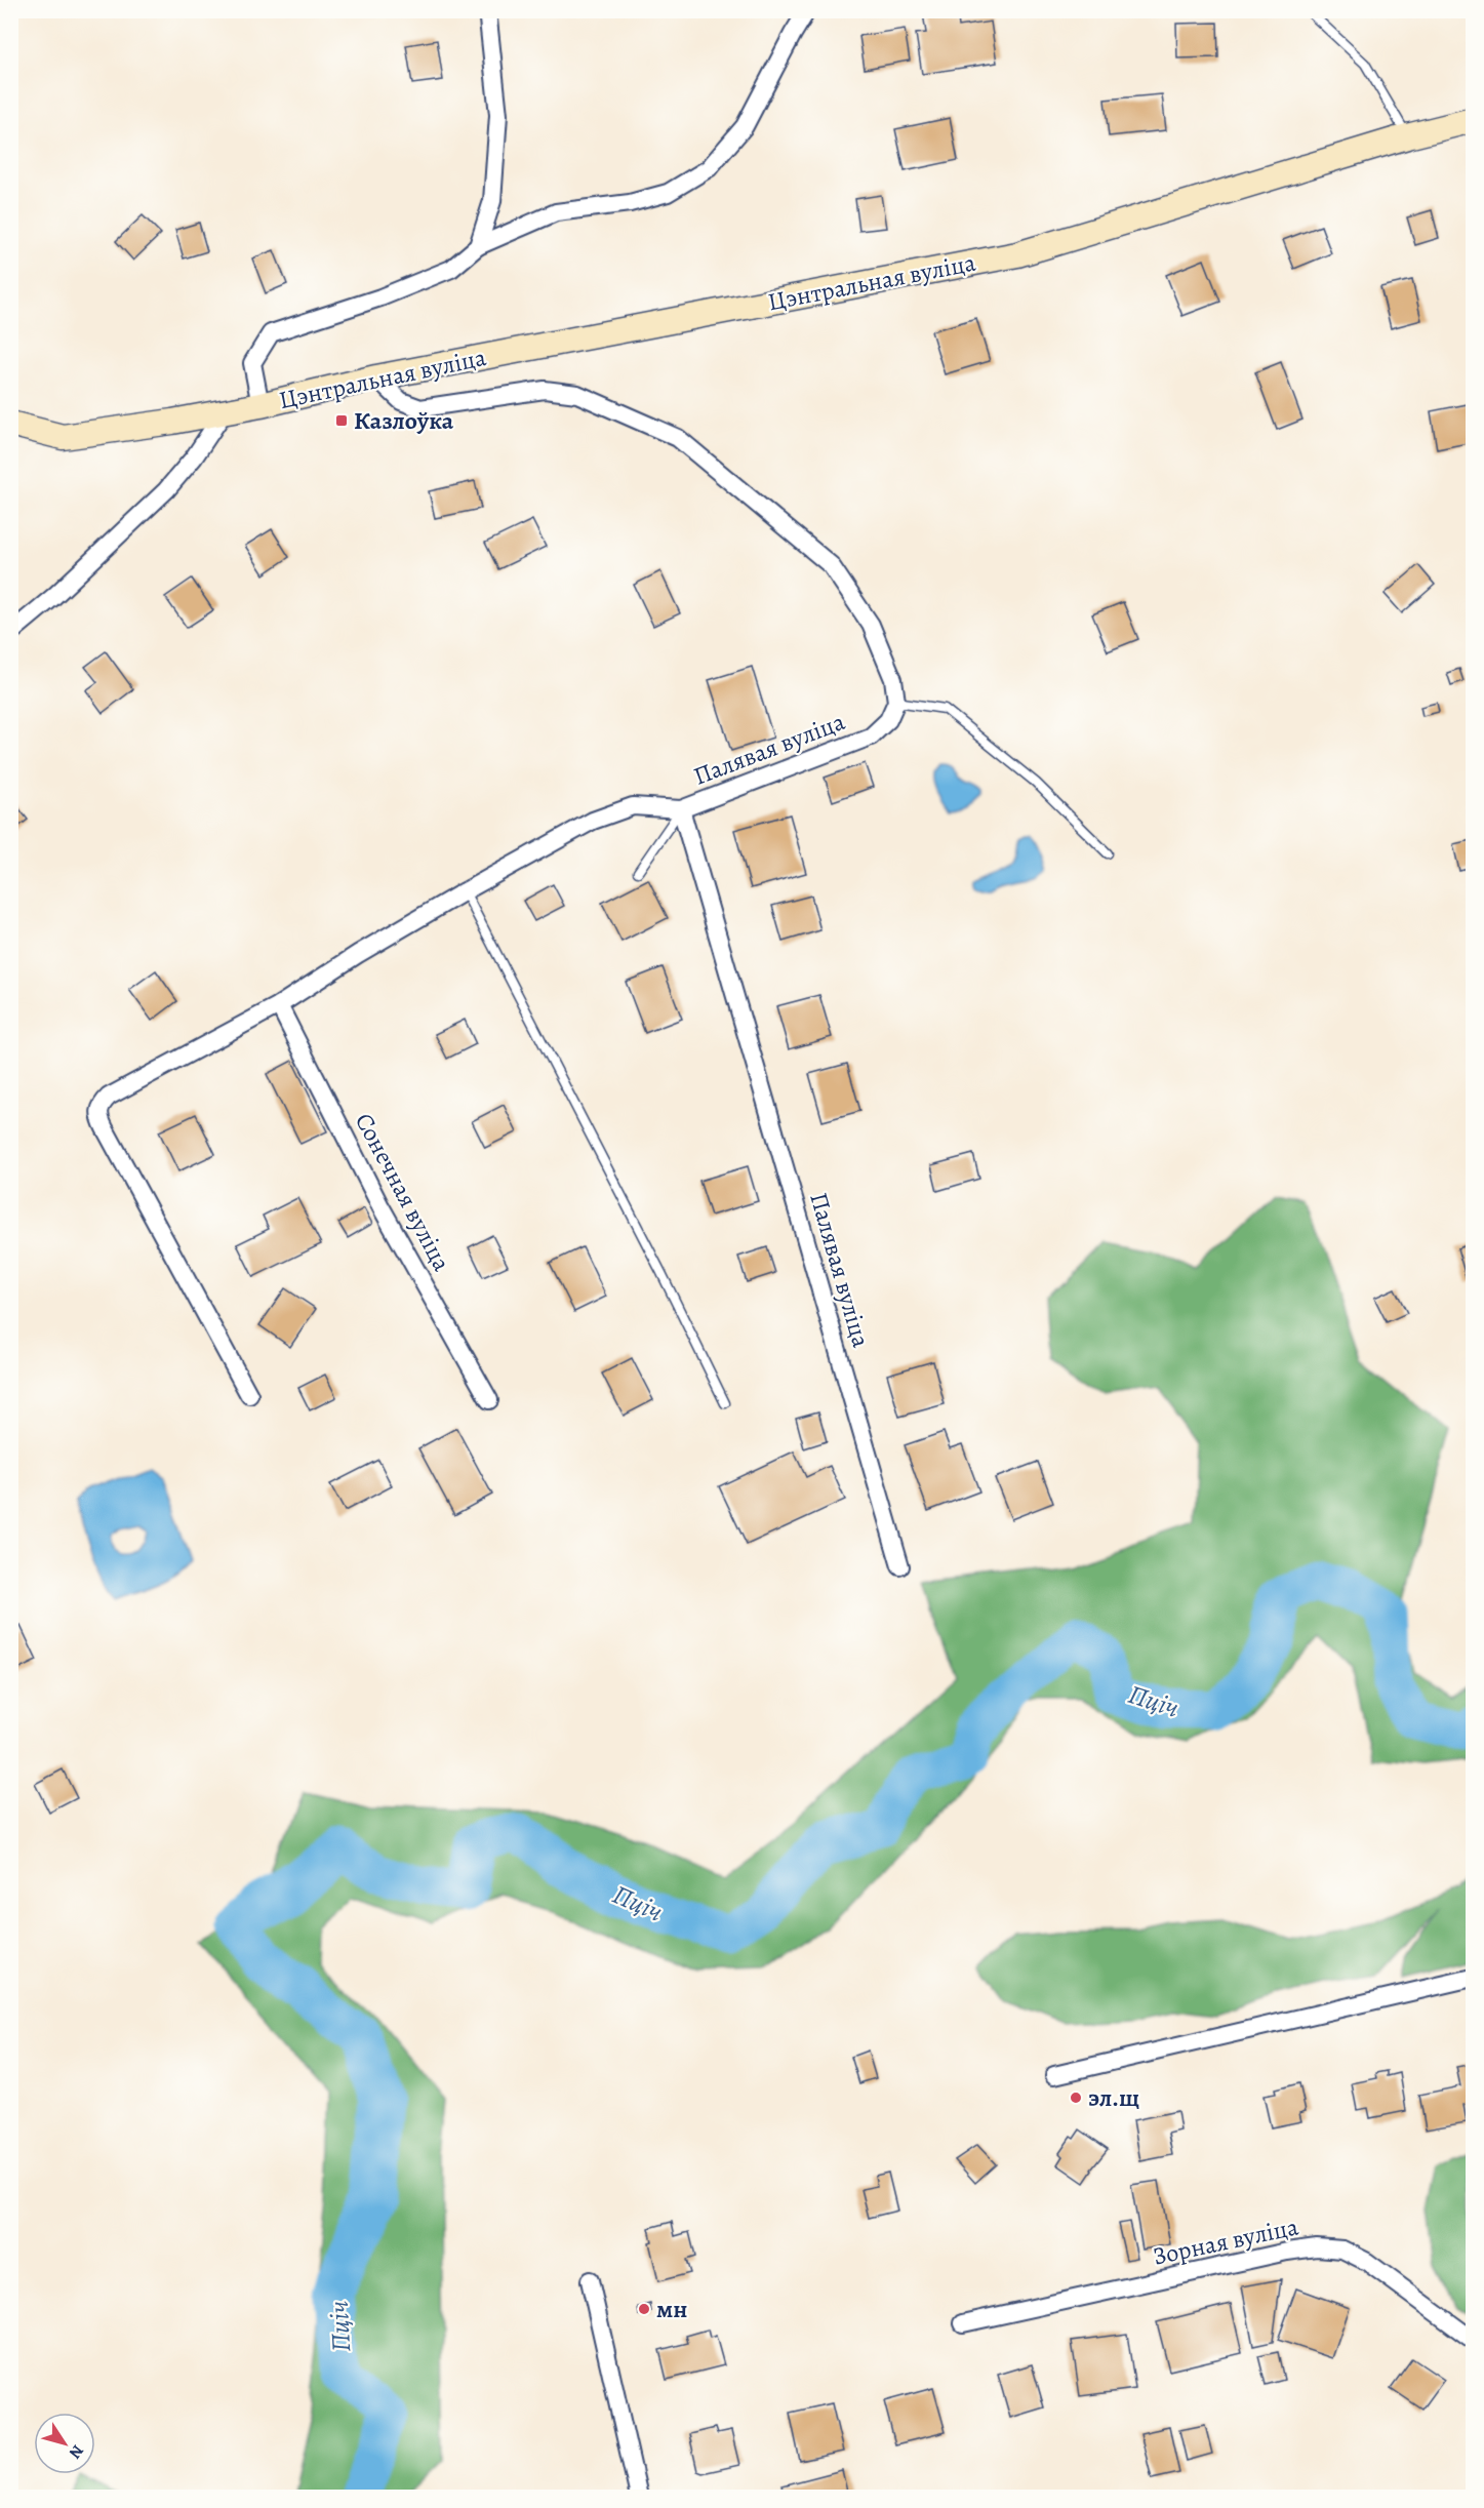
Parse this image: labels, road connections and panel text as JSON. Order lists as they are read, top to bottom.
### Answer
{
  "streets": {
    "main road": ["Цэнтральная вуліца"],
    "street": ["Палявая вуліца", "Сонечная вуліца", "Зорная вуліца"]
  },
  "water": ["Пціч"],
  "places": {
    "transit": ["Казлоўка"],
    "other": ["эл.щ", "мн"]
  },
  "north": "bottom right"
}
